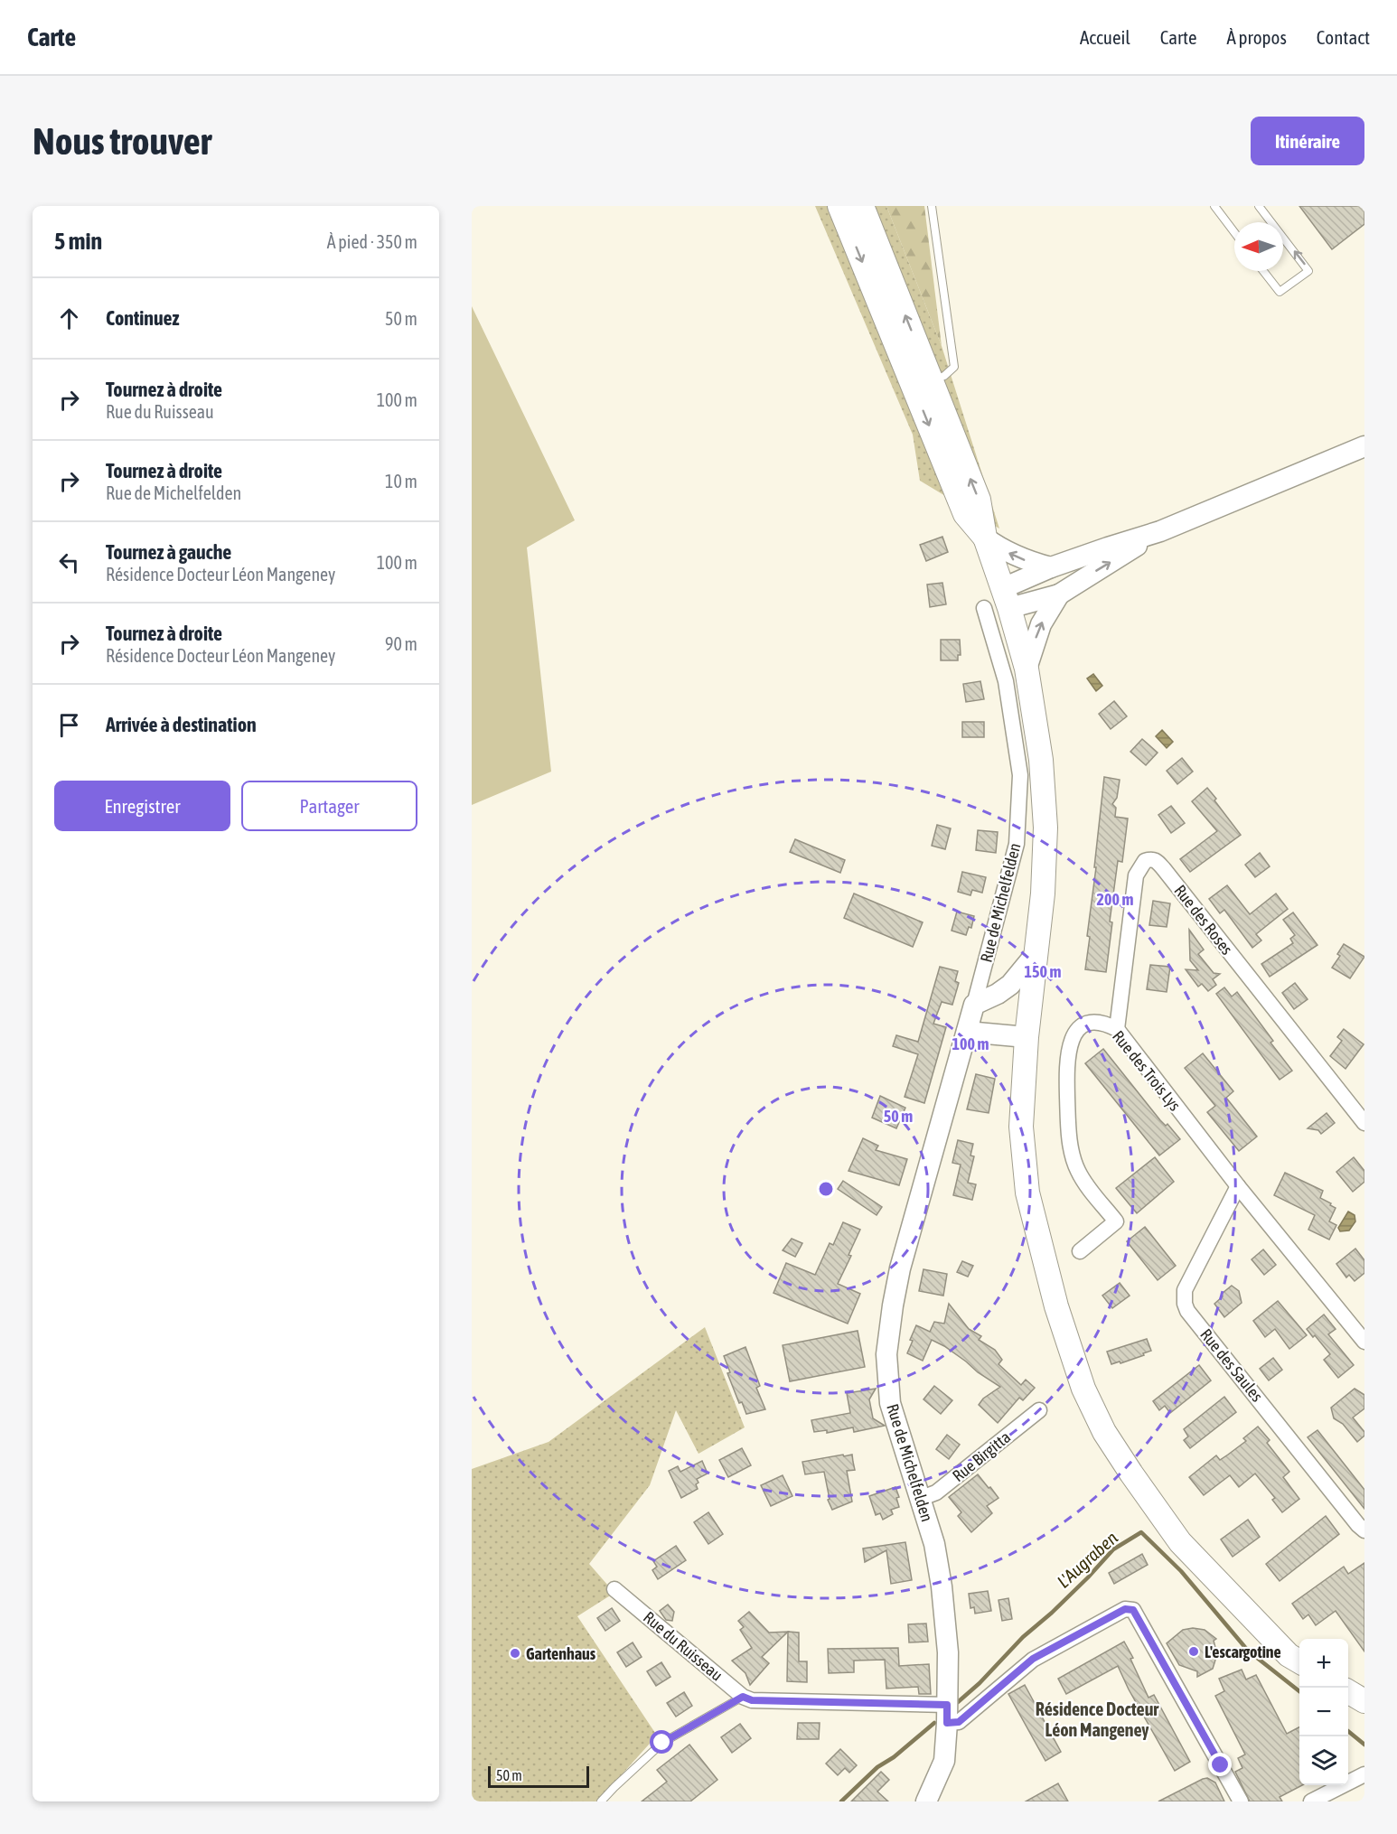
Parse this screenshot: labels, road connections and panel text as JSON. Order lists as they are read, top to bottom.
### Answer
{
  "streets": {
    "street": [
      "Rue de Michelfelden",
      "Rue des Roses",
      "Rue des Trois Lys",
      "Rue des Saules",
      "Rue Birgitta",
      "Rue du Ruisseau"
    ]
  },
  "crossings": [
    ["Rue de Michelfelden", "Rue Birgitta"],
    ["Rue des Roses", "Rue des Trois Lys"],
    ["Rue des Trois Lys", "Rue des Saules"]
  ],
  "districts": ["Résidence Docteur Léon Mangeney"],
  "water": ["L'Augraben"],
  "places": ["L'escargotine", "Gartenhaus"],
  "scale_bar": "50 m",
  "north": "left",
  "page": {
    "header": "Carte",
    "nav": [
      "Accueil",
      "Carte",
      "À propos",
      "Contact"
    ],
    "buttons": [
      "Itinéraire",
      ["Enregistrer", "Partager"]
    ],
    "title": "Nous trouver",
    "heading": ["5 min", "À pied · 350 m"],
    "list": [
      ["Continuez", "50 m"],
      ["Tournez à droite", "Rue du Ruisseau", "100 m"],
      ["Tournez à droite", "Rue de Michelfelden", "10 m"],
      ["Tournez à gauche", "Résidence Docteur Léon Mangeney", "100 m"],
      ["Tournez à droite", "Résidence Docteur Léon Mangeney", "90 m"],
      "Arrivée à destination"
    ],
    "map_buttons": ["+", "−"],
    "scale": "50 m"
  },
  "rings": [
    "200 m",
    "150 m",
    "100 m",
    "50 m"
  ]
}
